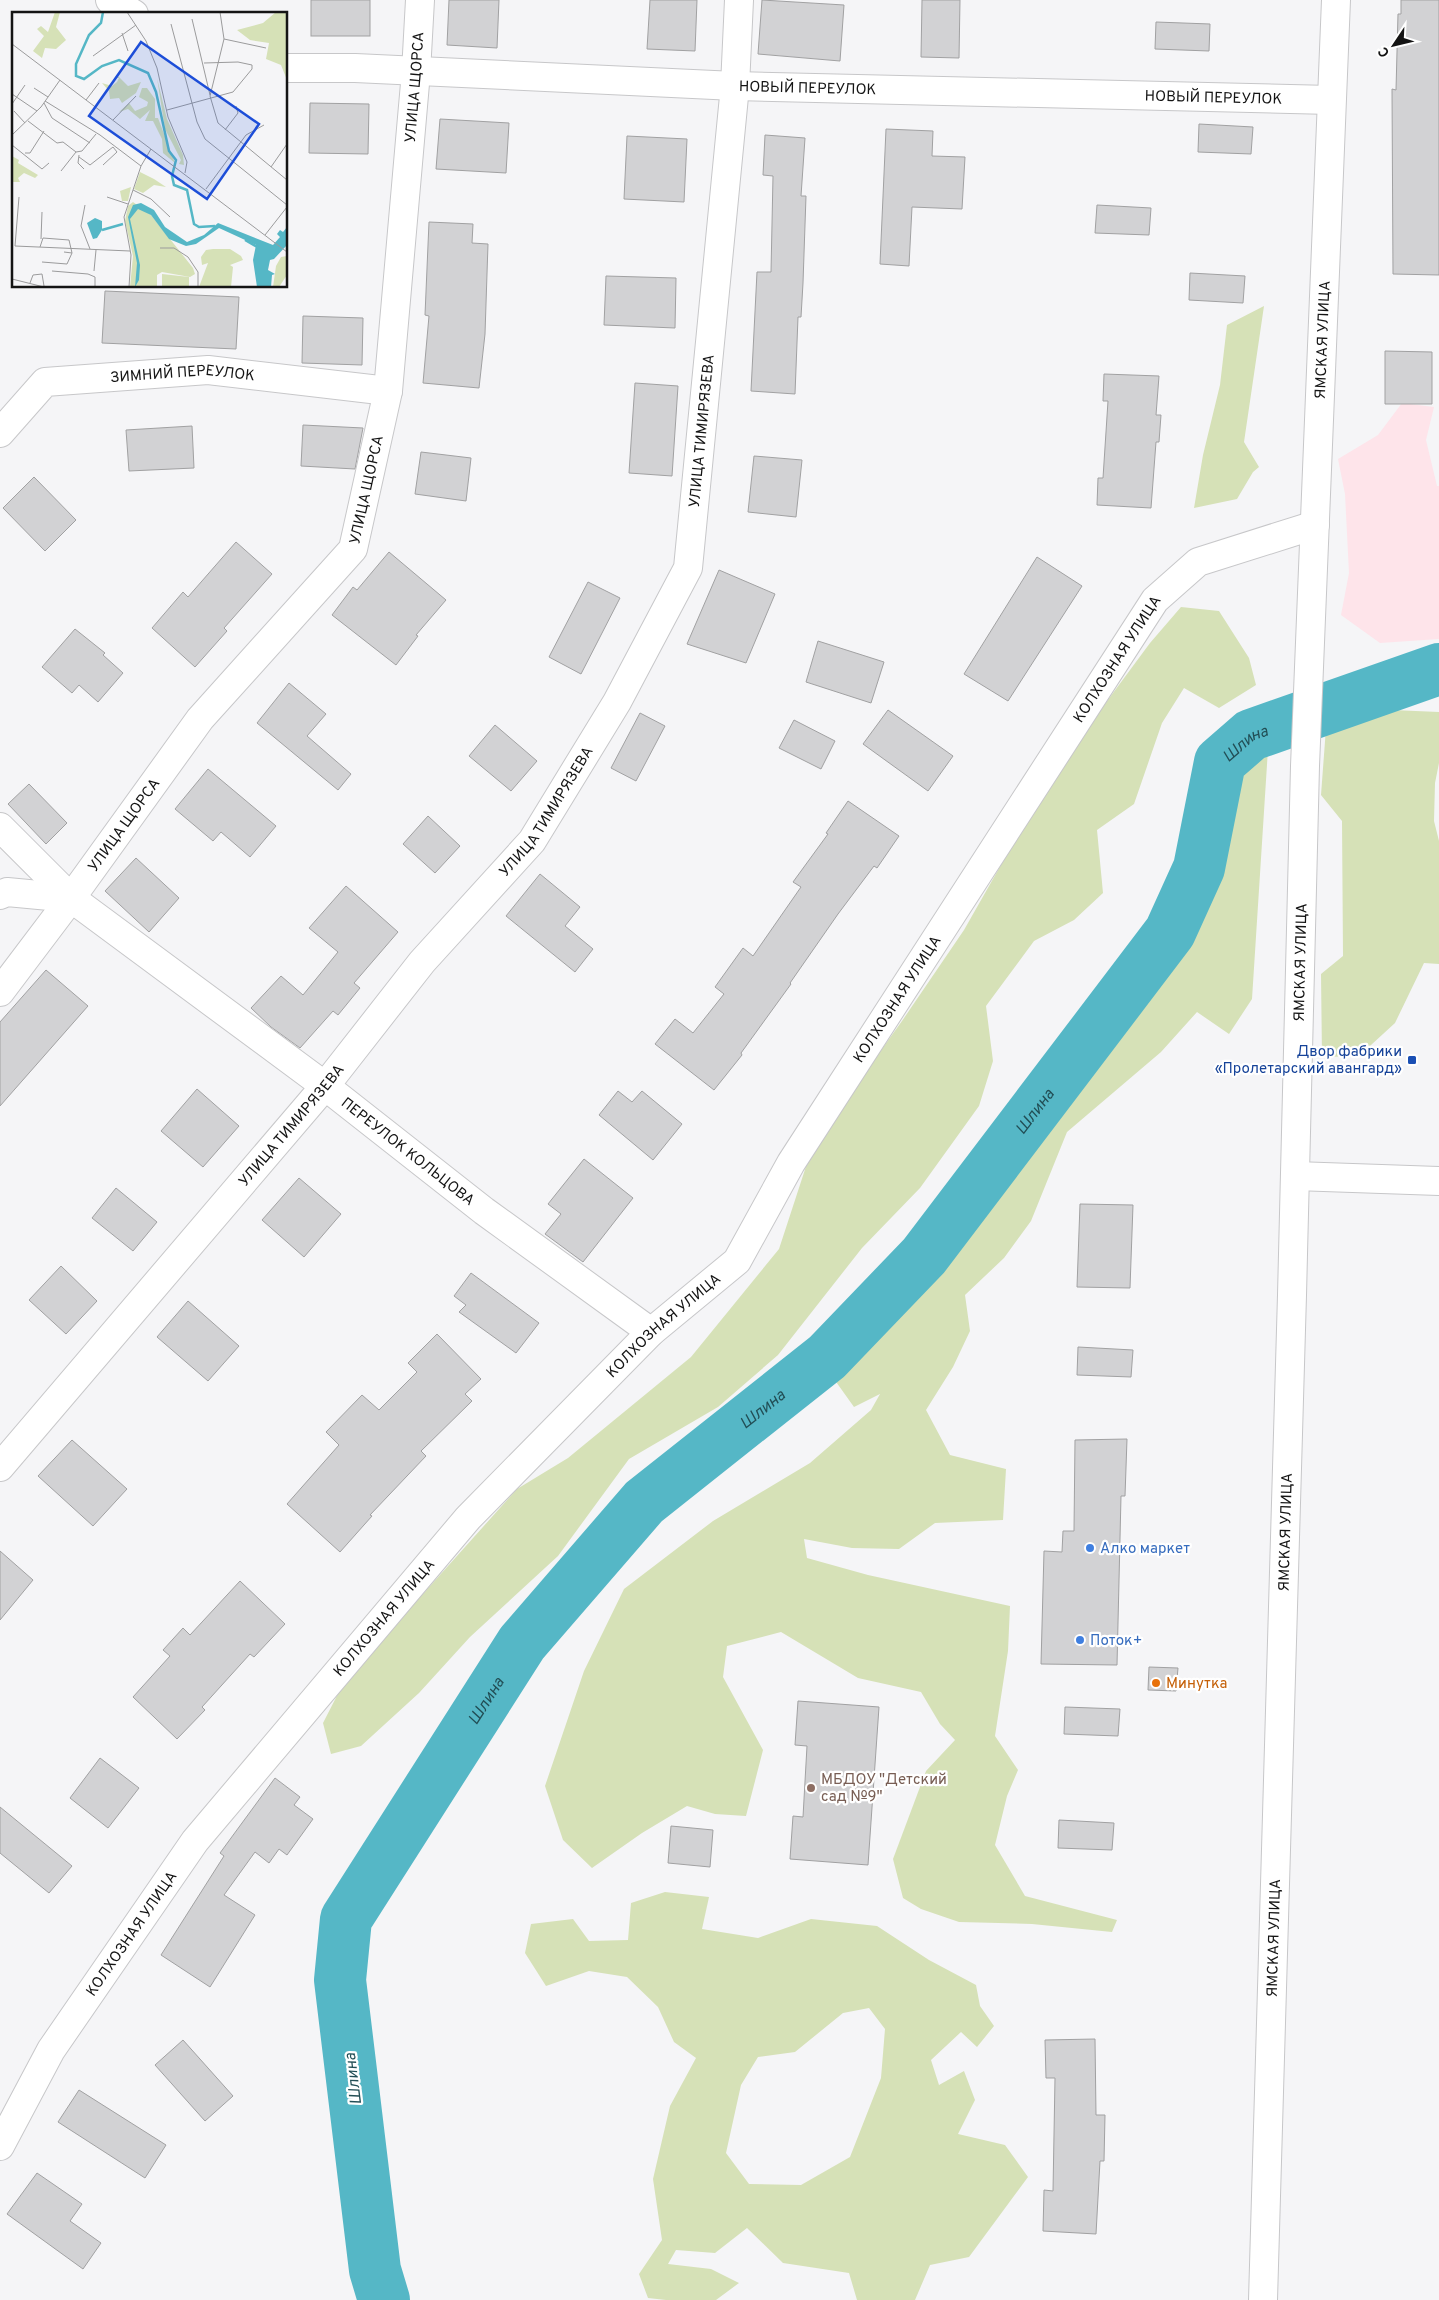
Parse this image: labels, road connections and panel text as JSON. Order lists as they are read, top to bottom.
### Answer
{
  "streets": {
    "main road": [
      "УЛИЦА ЩОРСА",
      "НОВЫЙ ПЕРЕУЛОК",
      "ЯМСКАЯ УЛИЦА",
      "ЗИМНИЙ ПЕРЕУЛОК",
      "УЛИЦА ТИМИРЯЗЕВА",
      "КОЛХОЗНАЯ УЛИЦА",
      "ПЕРЕУЛОК КОЛЬЦОВА"
    ]
  },
  "crossings": [
    ["УЛИЦА ЩОРСА", "НОВЫЙ ПЕРЕУЛОК"],
    ["УЛИЦА ЩОРСА", "ЗИМНИЙ ПЕРЕУЛОК"],
    ["УЛИЦА ЩОРСА", "ПЕРЕУЛОК КОЛЬЦОВА"],
    ["НОВЫЙ ПЕРЕУЛОК", "ЯМСКАЯ УЛИЦА"],
    ["НОВЫЙ ПЕРЕУЛОК", "УЛИЦА ТИМИРЯЗЕВА"],
    ["ЯМСКАЯ УЛИЦА", "КОЛХОЗНАЯ УЛИЦА"],
    ["УЛИЦА ТИМИРЯЗЕВА", "ПЕРЕУЛОК КОЛЬЦОВА"],
    ["КОЛХОЗНАЯ УЛИЦА", "ПЕРЕУЛОК КОЛЬЦОВА"]
  ],
  "water": ["Шлина"],
  "places": {
    "transit": ["Двор фабрики «Пролетарский авангард»"],
    "other": [
      "Алко маркет",
      "Поток+",
      "Минутка",
      "МБДОУ \"Детский сад №9\""
    ]
  },
  "north": "bottom left"
}
